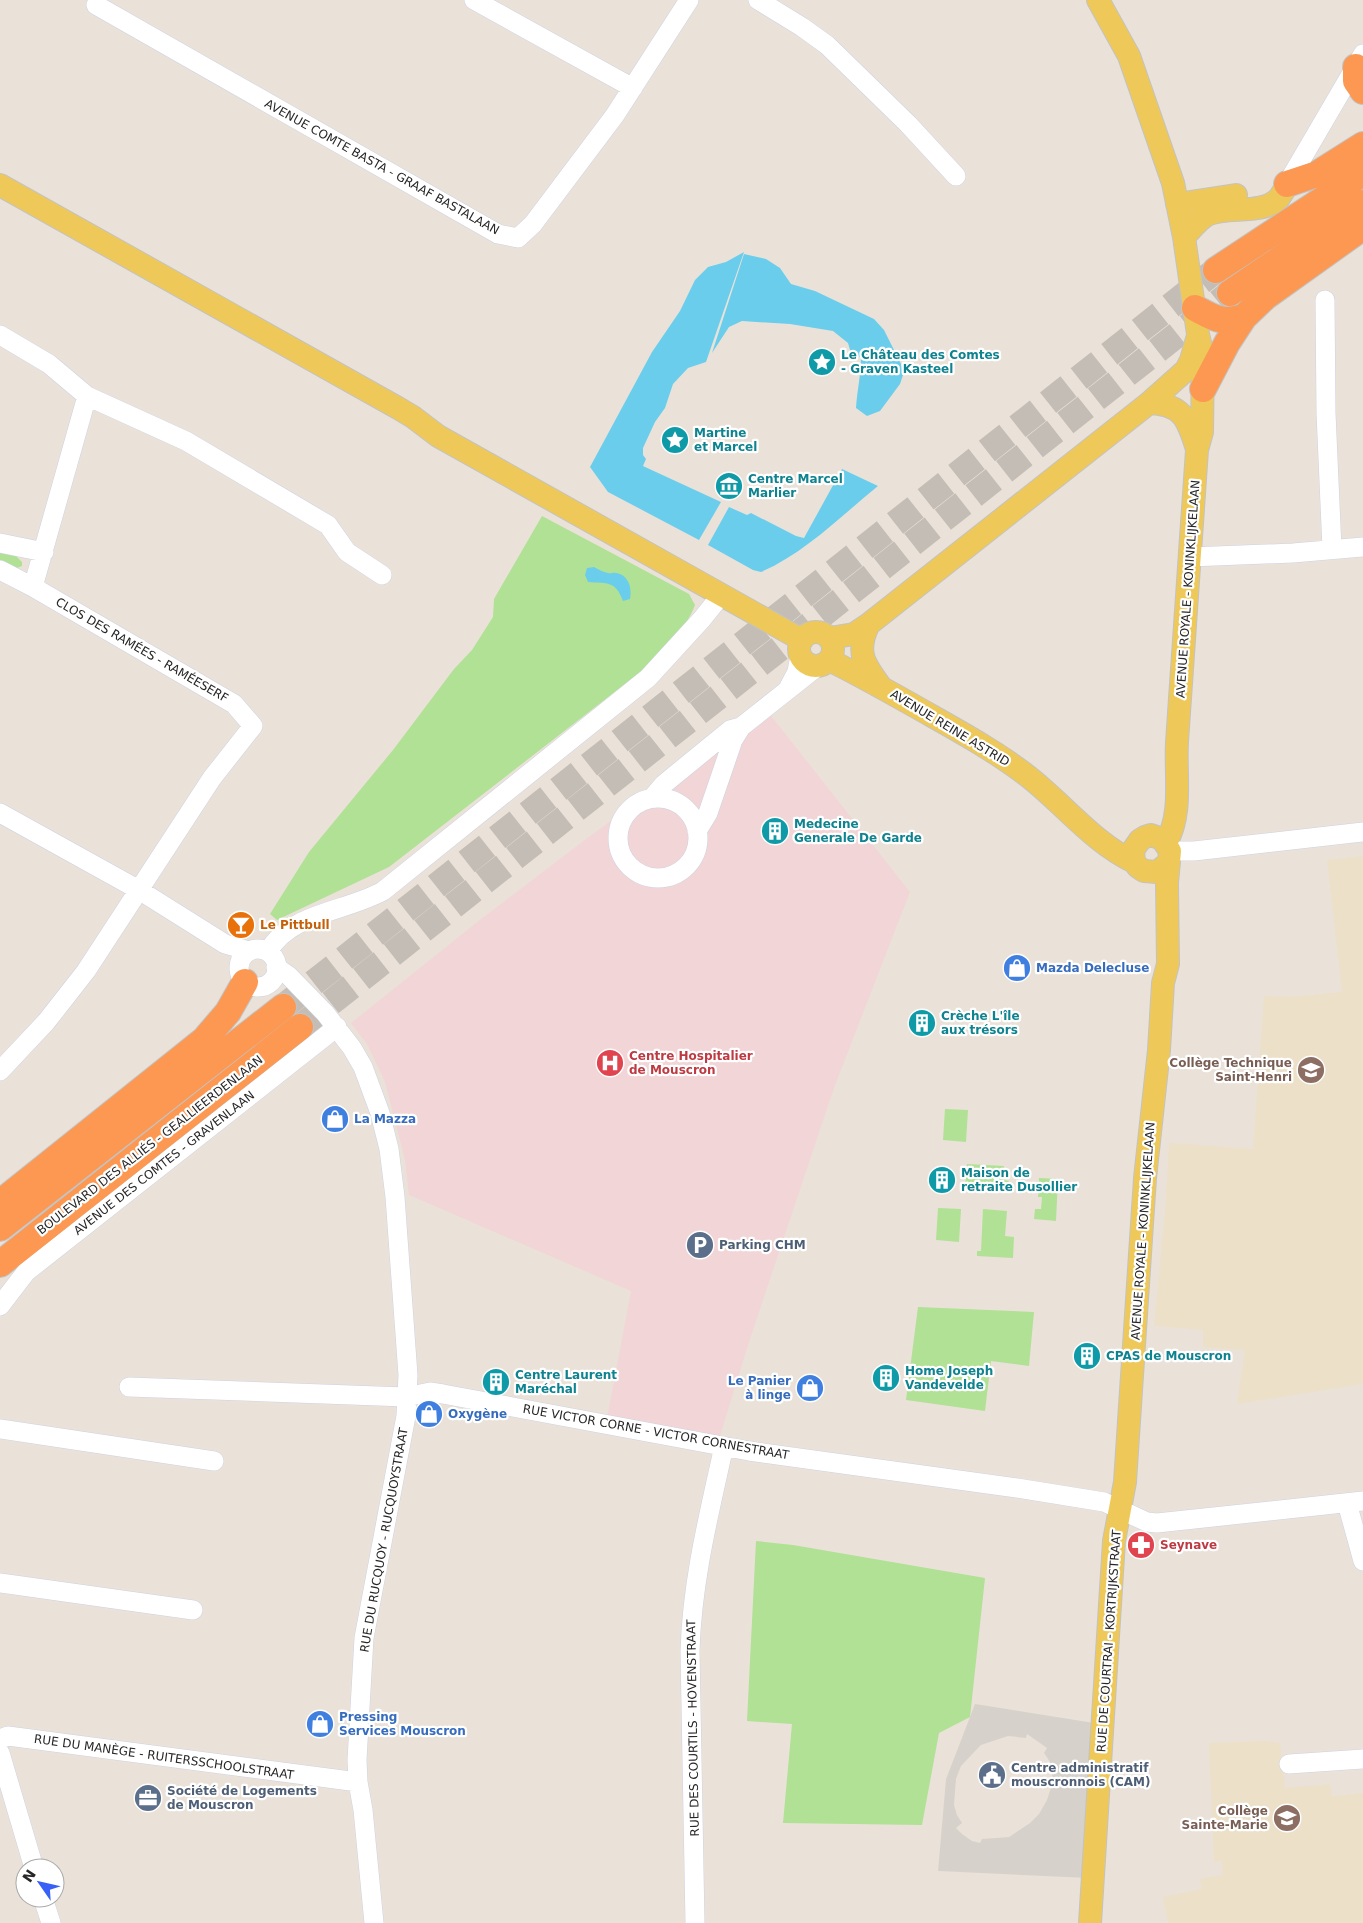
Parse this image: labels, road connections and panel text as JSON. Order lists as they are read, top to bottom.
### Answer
{
  "streets": {
    "highway": ["BOULEVARD DES ALLIÉS - GEALLIEERDENLAAN"],
    "main road": ["AVENUE ROYALE - KONINKLIJKELAAN", "AVENUE REINE ASTRID", "RUE DE COURTRAI - KORTRIJKSTRAAT"],
    "street": [
      "AVENUE COMTE BASTA - GRAAF BASTALAAN",
      "CLOS DES RAMÉES - RAMÉESERF",
      "AVENUE DES COMTES - GRAVENLAAN",
      "RUE VICTOR CORNE - VICTOR CORNESTRAAT",
      "RUE DU RUCQUOY - RUCQUOYSTRAAT",
      "RUE DES COURTILS - HOVENSTRAAT",
      "RUE DU MANÈGE - RUITERSSCHOOLSTRAAT"
    ]
  },
  "crossings": [
    ["AVENUE ROYALE - KONINKLIJKELAAN", "AVENUE REINE ASTRID"],
    ["AVENUE ROYALE - KONINKLIJKELAAN", "RUE VICTOR CORNE - VICTOR CORNESTRAAT"],
    ["AVENUE ROYALE - KONINKLIJKELAAN", "RUE DE COURTRAI - KORTRIJKSTRAAT"],
    ["AVENUE DES COMTES - GRAVENLAAN", "RUE DU RUCQUOY - RUCQUOYSTRAAT"],
    ["RUE VICTOR CORNE - VICTOR CORNESTRAAT", "RUE DU RUCQUOY - RUCQUOYSTRAAT"],
    ["RUE VICTOR CORNE - VICTOR CORNESTRAAT", "RUE DE COURTRAI - KORTRIJKSTRAAT"],
    ["RUE VICTOR CORNE - VICTOR CORNESTRAAT", "RUE DES COURTILS - HOVENSTRAAT"],
    ["RUE DU RUCQUOY - RUCQUOYSTRAAT", "RUE DU MANÈGE - RUITERSSCHOOLSTRAAT"]
  ],
  "places": {
    "place": ["Le Château des Comtes - Graven Kasteel", "Martine et Marcel"],
    "museum": ["Centre Marcel Marlier"],
    "building": [
      "Medecine Generale De Garde",
      "Crèche L'île aux trésors",
      "Maison de retraite Dusollier",
      "CPAS de Mouscron",
      "Home Joseph Vandevelde",
      "Centre Laurent Maréchal"
    ],
    "bar": ["Le Pittbull"],
    "shop": [
      "Mazda Delecluse",
      "La Mazza",
      "Le Panier à linge",
      "Oxygène",
      "Pressing Services Mouscron"
    ],
    "hospital": ["Centre Hospitalier de Mouscron"],
    "school or university": ["Collège Technique Saint-Henri", "Collège Sainte-Marie"],
    "parking": ["Parking CHM"],
    "pharmacy": ["Seynave"],
    "public building": ["Centre administratif mouscronnois (CAM)"],
    "office": ["Société de Logements de Mouscron"]
  },
  "north": "top left"
}
